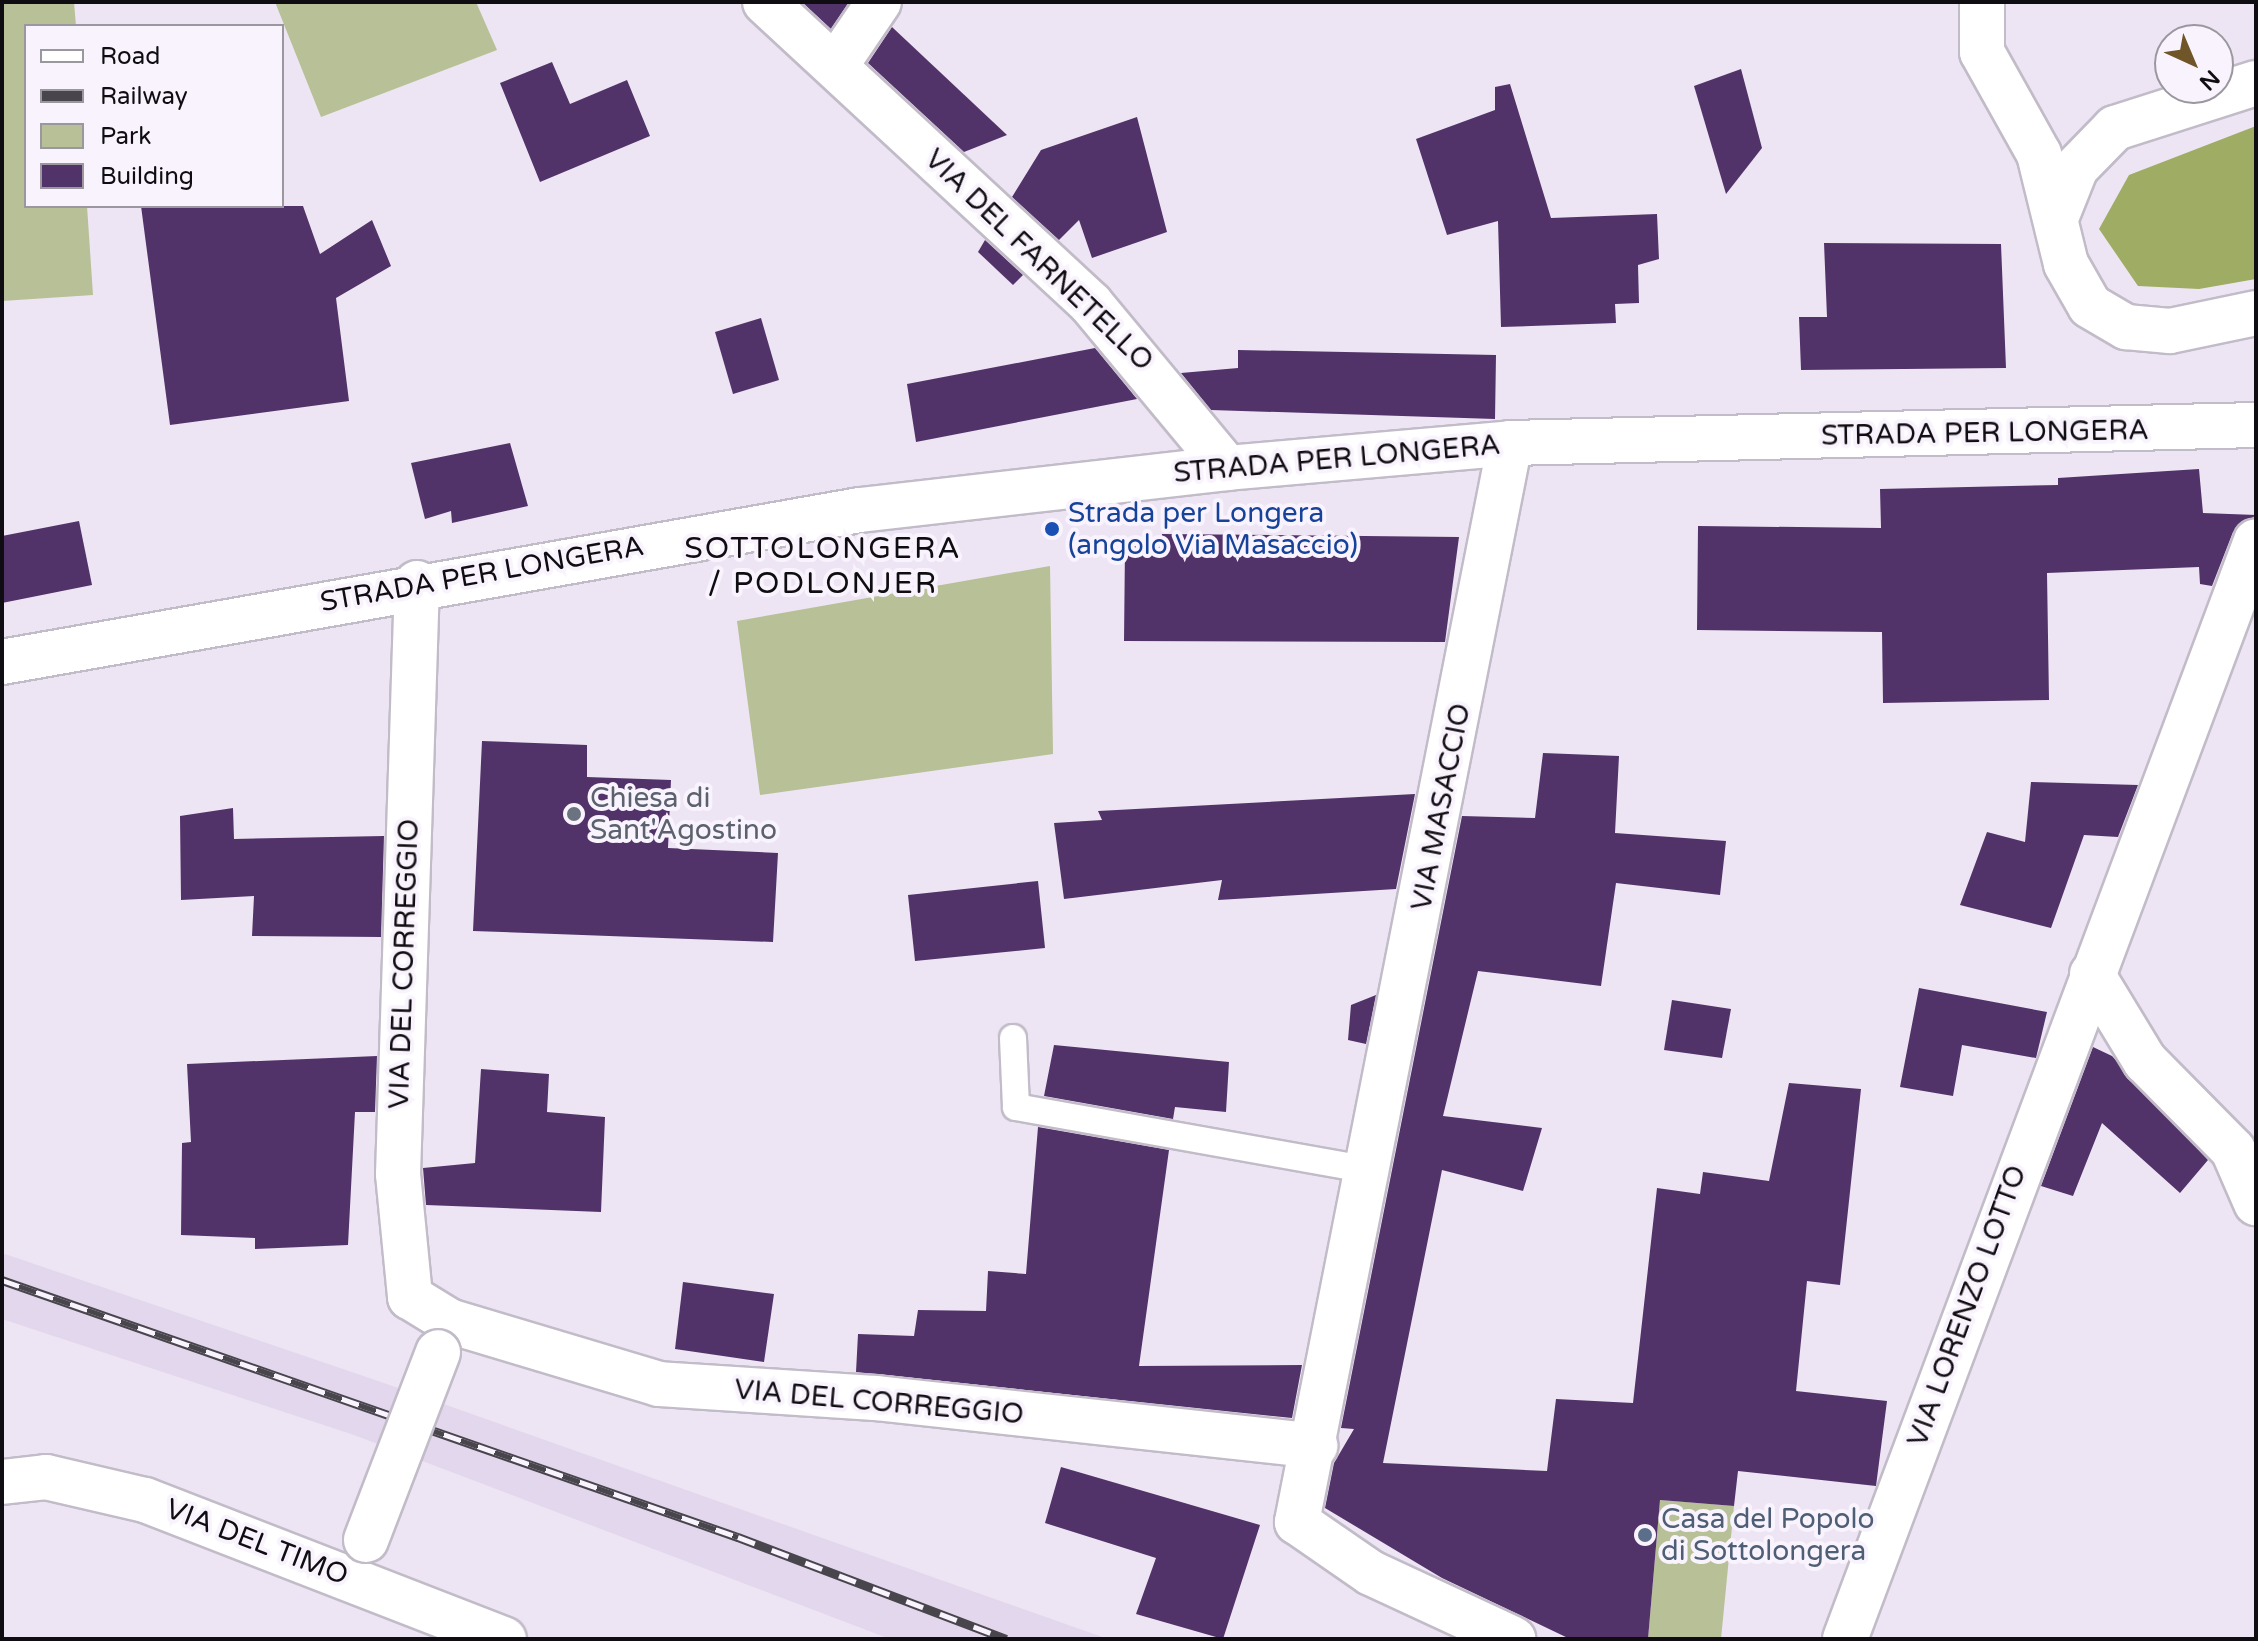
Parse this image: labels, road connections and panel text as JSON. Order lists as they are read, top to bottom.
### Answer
{
  "streets": {
    "street": [
      "VIA DEL FARNETELLO",
      "STRADA PER LONGERA",
      "VIA MASACCIO",
      "VIA DEL CORREGGIO",
      "VIA LORENZO LOTTO",
      "VIA DEL TIMO"
    ]
  },
  "crossings": [
    ["VIA DEL FARNETELLO", "STRADA PER LONGERA"],
    ["STRADA PER LONGERA", "VIA MASACCIO"],
    ["STRADA PER LONGERA", "VIA DEL CORREGGIO"],
    ["VIA MASACCIO", "VIA DEL CORREGGIO"]
  ],
  "districts": ["SOTTOLONGERA / PODLONJER"],
  "places": ["Strada per Longera (angolo Via Masaccio)", "Chiesa di Sant'Agostino", "Casa del Popolo di Sottolongera"],
  "legend": [
    "Road",
    "Railway",
    "Park",
    "Building"
  ],
  "north": "bottom right"
}
